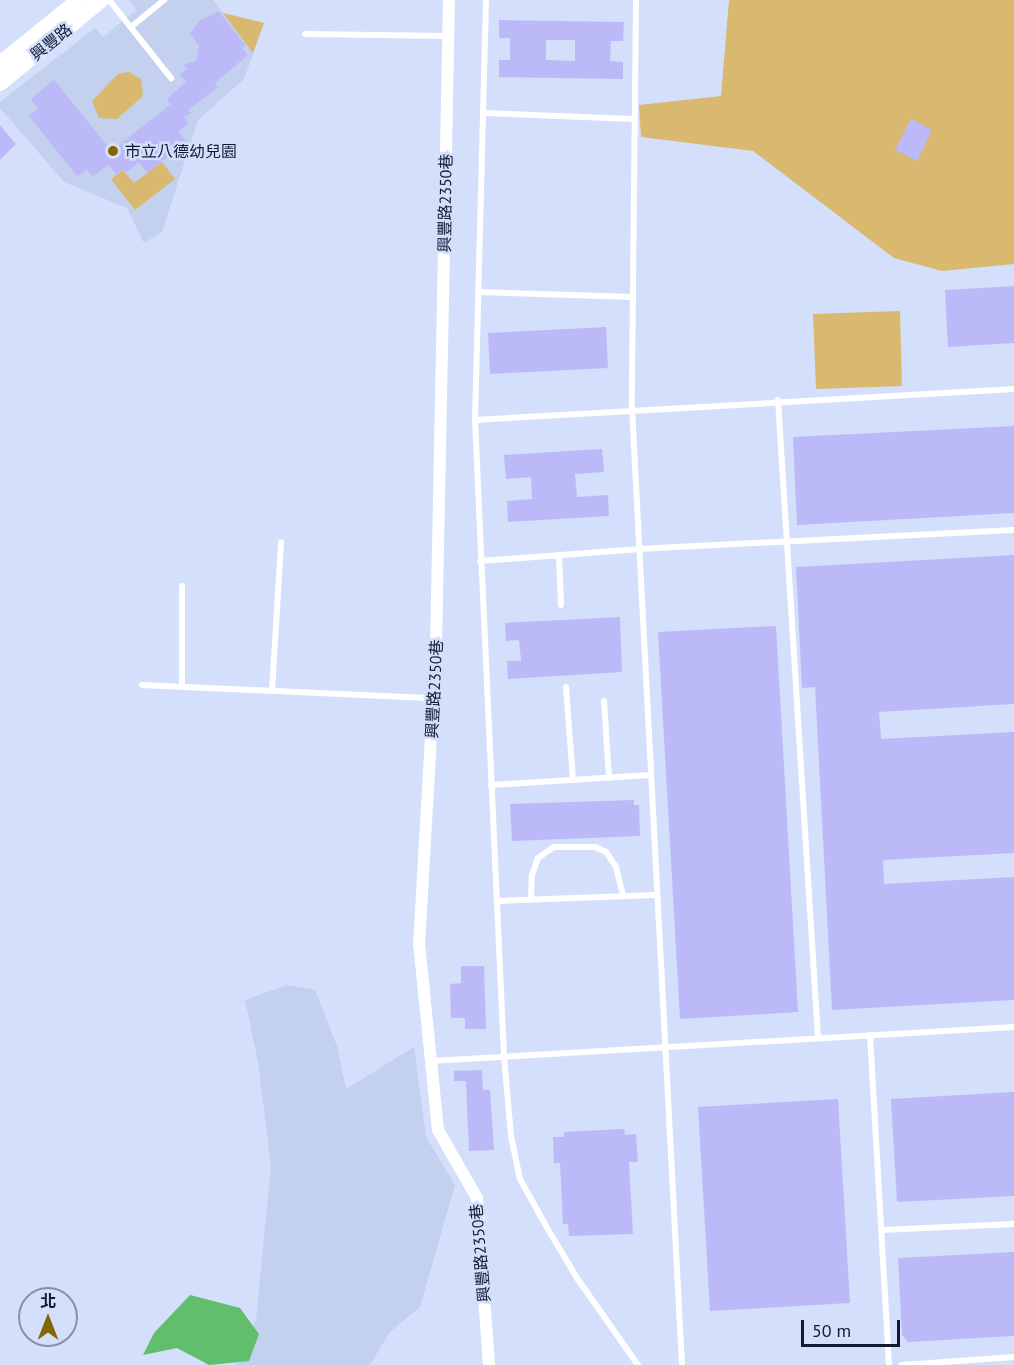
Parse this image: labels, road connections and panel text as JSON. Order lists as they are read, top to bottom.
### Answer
{
  "streets": {
    "main road": ["興豐路"],
    "street": ["興豐路2350巷"]
  },
  "places": ["市立八德幼兒園"],
  "scale_bar": "50 m",
  "north": "top"
}
